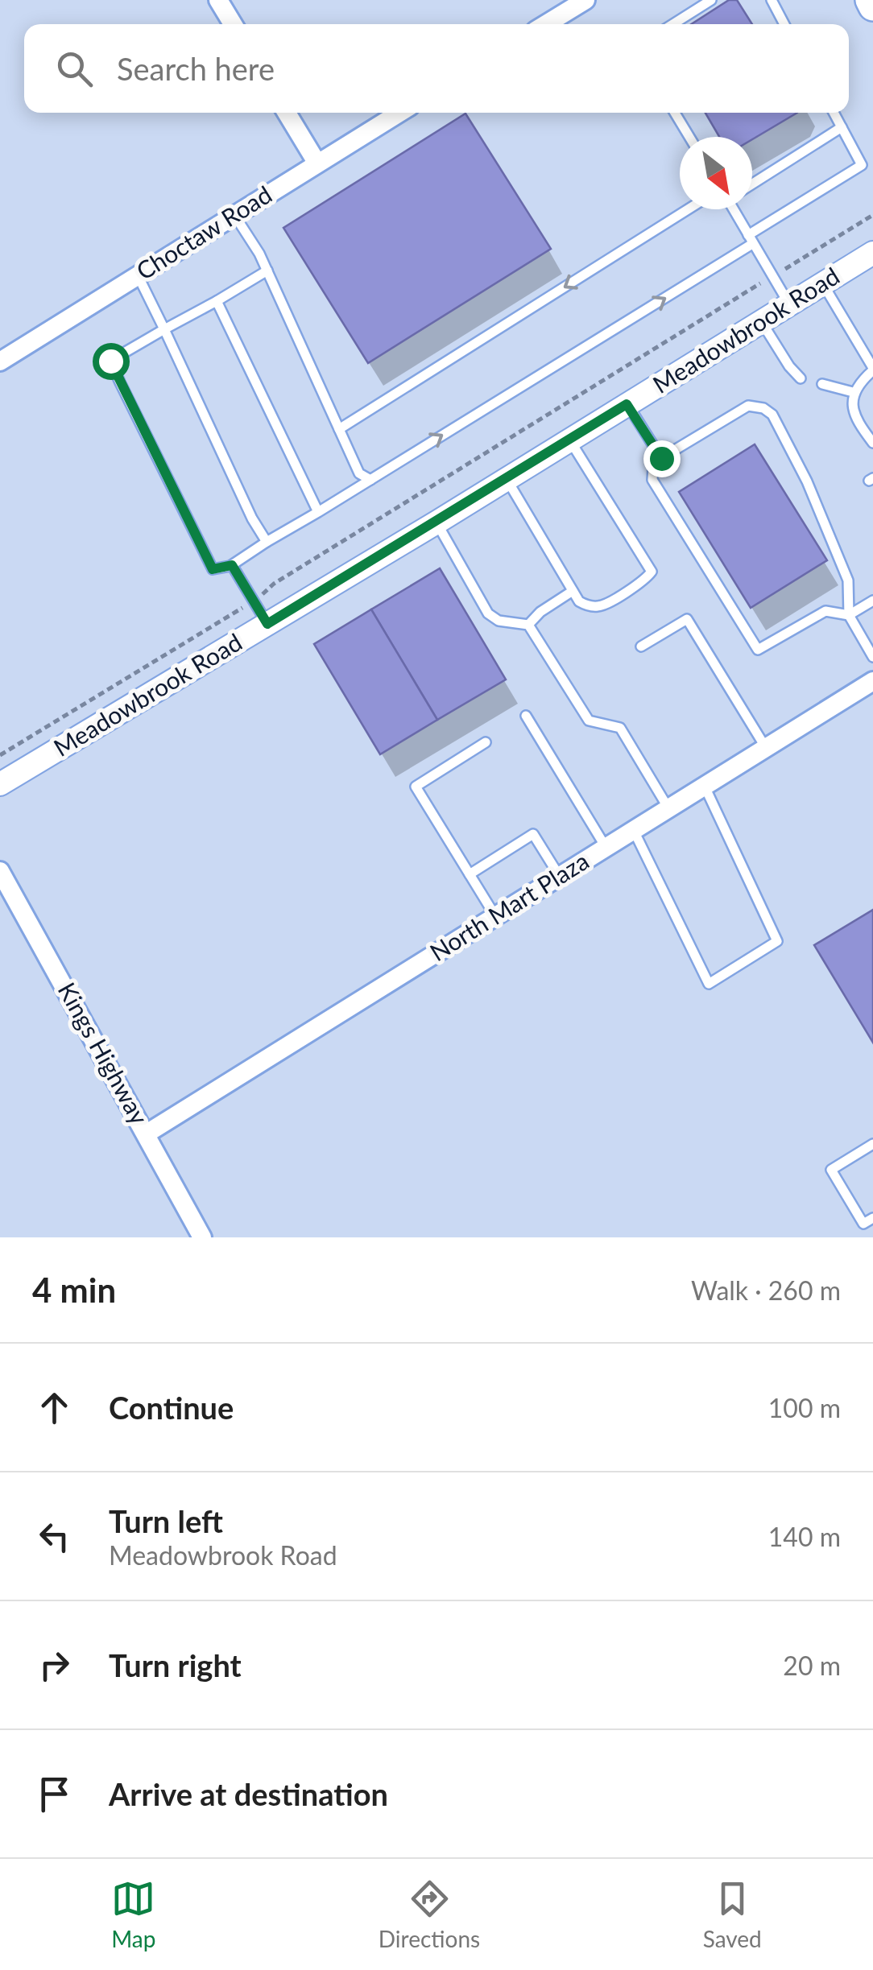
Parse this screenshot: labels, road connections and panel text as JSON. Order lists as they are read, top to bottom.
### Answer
{
  "streets": {
    "street": [
      "Choctaw Road",
      "Meadowbrook Road",
      "North Mart Plaza",
      "Kings Highway"
    ]
  },
  "crossings": [
    ["North Mart Plaza", "Kings Highway"]
  ],
  "north": "bottom right",
  "page": {
    "search": "Search here",
    "heading": ["4 min", "Walk · 260 m"],
    "list": [
      ["Continue", "100 m"],
      ["Turn left", "Meadowbrook Road", "140 m"],
      ["Turn right", "20 m"],
      "Arrive at destination"
    ],
    "nav": ["Map", "Directions", "Saved"]
  }
}
